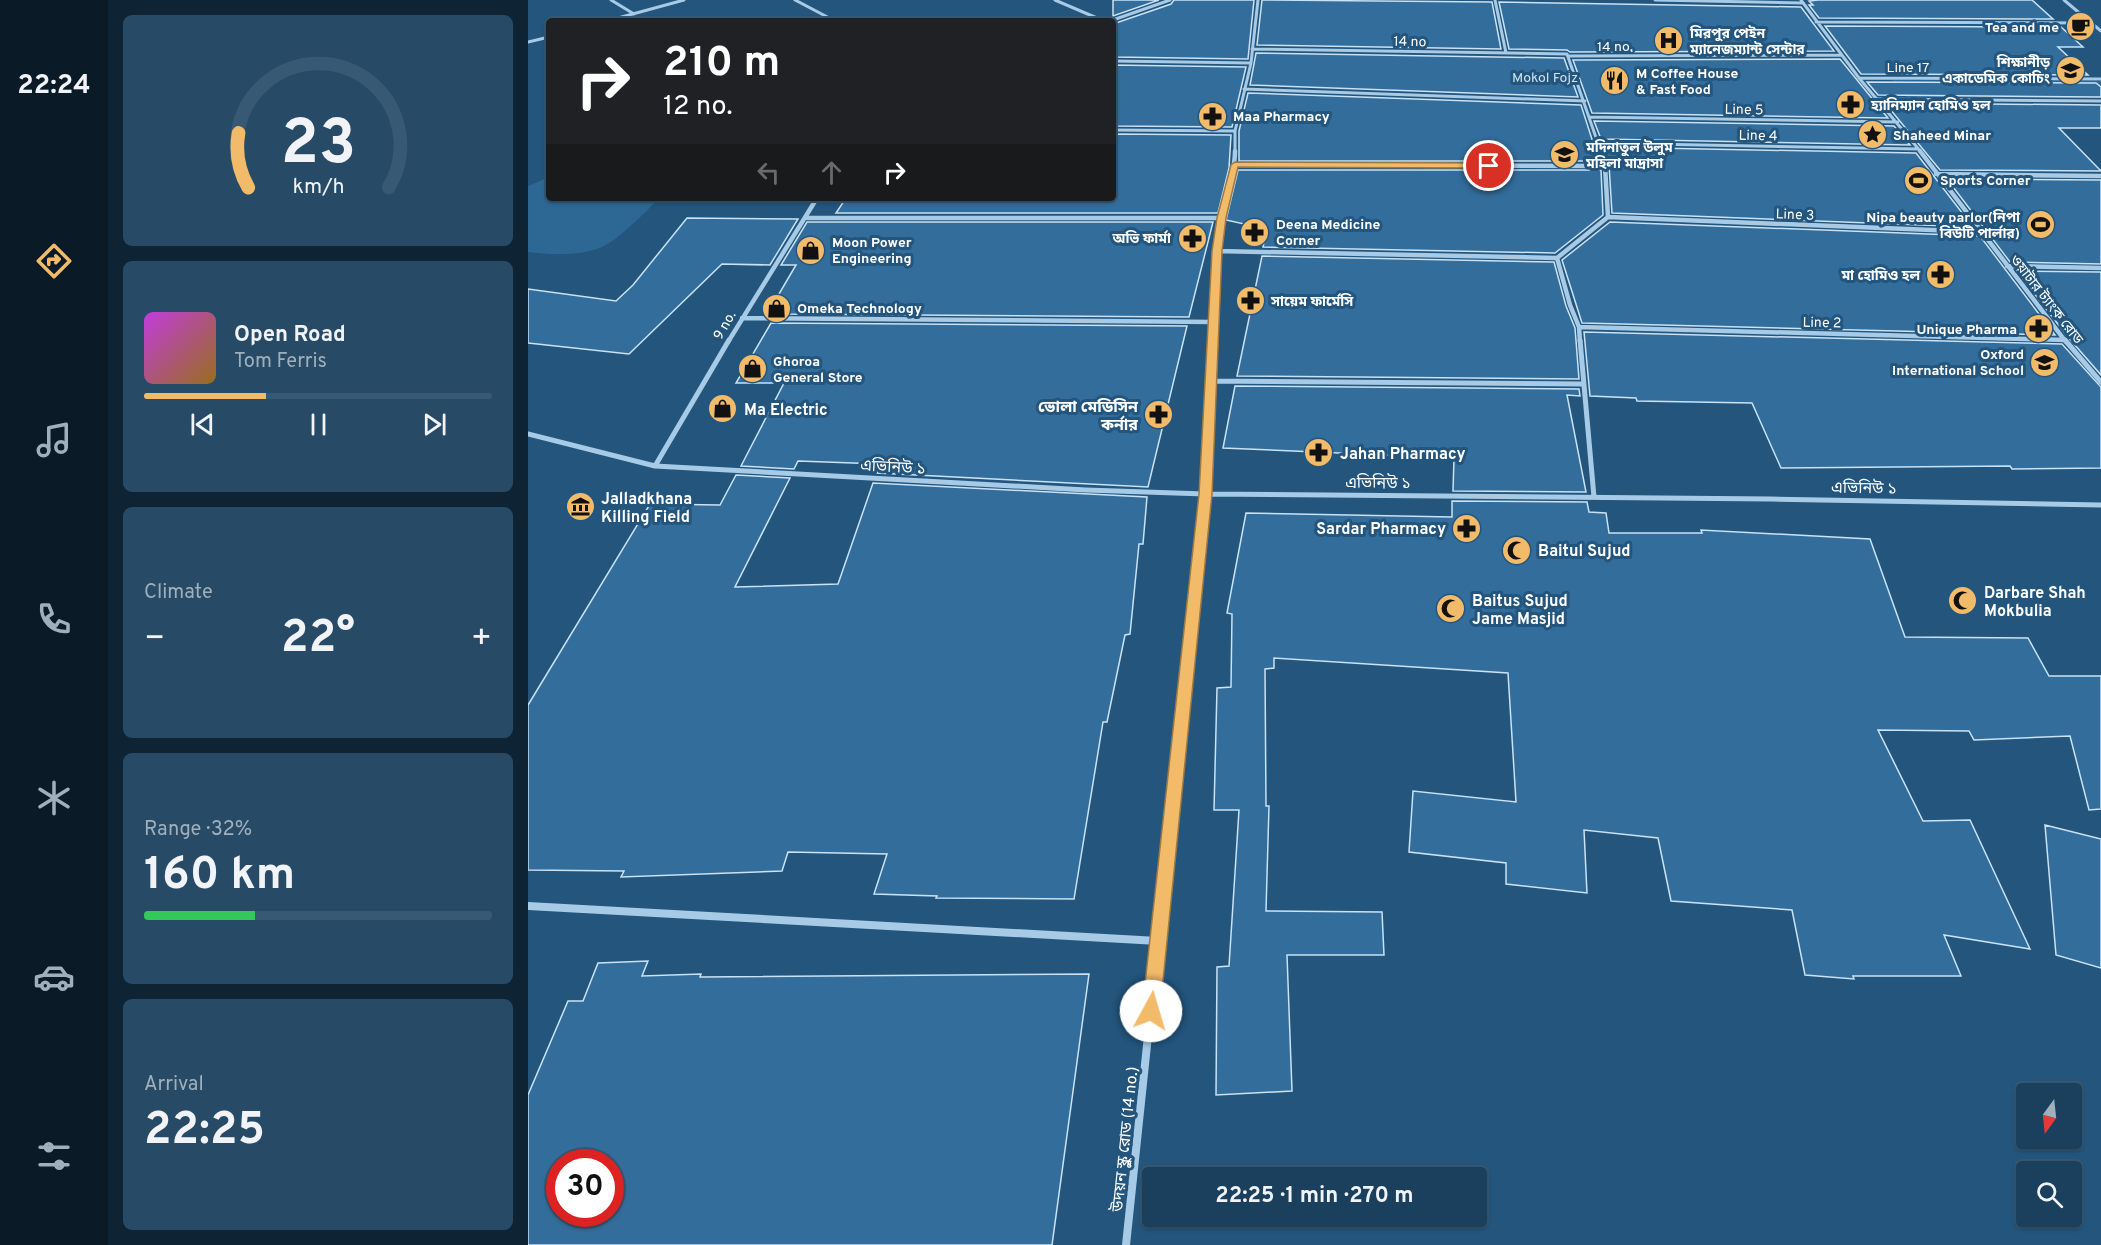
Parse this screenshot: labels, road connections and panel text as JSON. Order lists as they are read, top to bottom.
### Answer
{
  "streets": {
    "street": [
      "14 no",
      "14 no.",
      "Line 17",
      "Line 5",
      "Line 4",
      "Line 3",
      "ওয়াটার ট্যাংক রোড",
      "Line 2",
      "9 no.",
      "এভিনিউ ১",
      "উদয়ন স্কুল রোড (14 no.)"
    ]
  },
  "crossings": [
    ["14 no", "14 no."],
    ["14 no", "উদয়ন স্কুল রোড (14 no.)"],
    ["14 no.", "ওয়াটার ট্যাংক রোড"],
    ["Line 17", "ওয়াটার ট্যাংক রোড"],
    ["Line 5", "ওয়াটার ট্যাংক রোড"],
    ["Line 4", "ওয়াটার ট্যাংক রোড"],
    ["Line 3", "ওয়াটার ট্যাংক রোড"],
    ["ওয়াটার ট্যাংক রোড", "Line 2"],
    ["9 no.", "এভিনিউ ১"],
    ["এভিনিউ ১", "উদয়ন স্কুল রোড (14 no.)"]
  ],
  "parks": ["Mokol Fojz"],
  "places": {
    "cafe": ["Tea and me"],
    "hospital": ["মিরপুর পেইন ম্যানেজম্যান্ট সেন্টার"],
    "school or university": ["শিক্ষানীড় একাডেমিক কোচিং", "মদিনাতুল উলুম মহিলা মাদ্রাসা", "Oxford International School"],
    "restaurant": ["M Coffee House & Fast Food"],
    "pharmacy": [
      "হ্যানিম্যান হোমিও হল",
      "Maa Pharmacy",
      "Deena Medicine Corner",
      "অভি ফার্মা",
      "মা হোমিও হল",
      "সায়েম ফার্মেসি",
      "Unique Pharma",
      "ভোলা মেডিসিন কর্নার",
      "Jahan Pharmacy",
      "Sardar Pharmacy"
    ],
    "place": ["Shaheed Minar"],
    "sports": ["Sports Corner", "Nipa beauty parlor(নিপা বিউটি পার্লার)"],
    "shop": [
      "Moon Power Engineering",
      "Omeka Technology",
      "Ghoroa General Store",
      "Ma Electric"
    ],
    "museum": ["Jalladkhana Killing Field"],
    "mosque": ["Baitul Sujud", "Darbare Shah Mokbulia", "Baitus Sujud Jame Masjid"]
  },
  "north": "bottom",
  "page": {
    "tabs": "22:24",
    "turn": ["210 m", "12 no."],
    "song": ["Open Road", "Tom Ferris"],
    "tile": [
      "Climate",
      ["Range · 32%", "160 km"],
      ["Arrival", "22:25"]
    ],
    "heat": ["−", "22°", "+"],
    "limit": "30",
    "trip": "22:25 · 1 min · 270 m",
    "gauge": ["23", "km/h"]
  }
}
